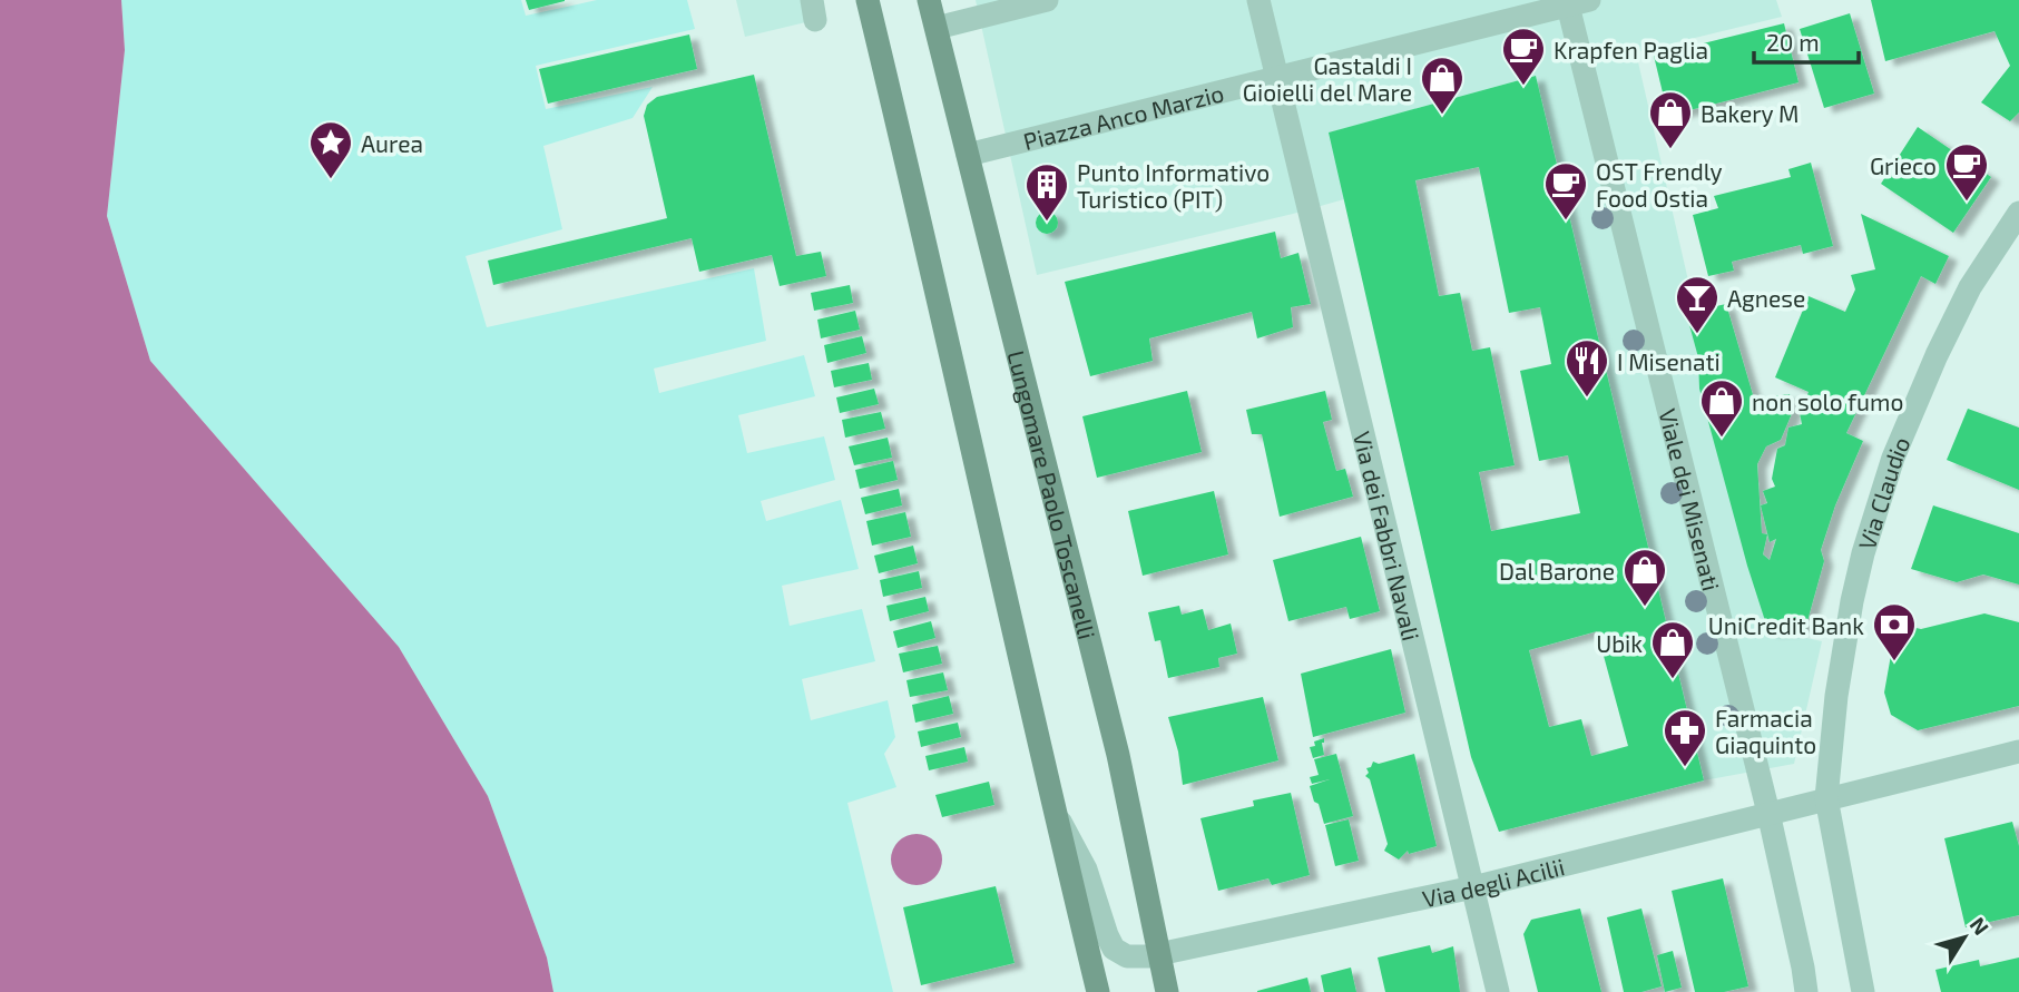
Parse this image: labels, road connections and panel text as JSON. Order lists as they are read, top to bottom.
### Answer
{
  "streets": {
    "main road": ["Lungomare Paolo Toscanelli"],
    "street": [
      "Piazza Anco Marzio",
      "Via Claudio",
      "Viale dei Misenati",
      "Via dei Fabbri Navali",
      "Via degli Acilii"
    ]
  },
  "crossings": [
    ["Piazza Anco Marzio", "Lungomare Paolo Toscanelli"],
    ["Piazza Anco Marzio", "Viale dei Misenati"],
    ["Piazza Anco Marzio", "Via dei Fabbri Navali"],
    ["Via Claudio", "Via degli Acilii"],
    ["Lungomare Paolo Toscanelli", "Via degli Acilii"],
    ["Viale dei Misenati", "Via degli Acilii"],
    ["Via dei Fabbri Navali", "Via degli Acilii"]
  ],
  "places": {
    "cafe": ["Krapfen Paglia", "Grieco", "OST Frendly Food Ostia"],
    "shop": [
      "Gastaldi I Gioielli del Mare",
      "Bakery M",
      "non solo fumo",
      "Dal Barone",
      "Ubik"
    ],
    "place": ["Aurea"],
    "building": ["Punto Informativo Turistico (PIT)"],
    "bar": ["Agnese"],
    "restaurant": ["I Misenati"],
    "bank": ["UniCredit Bank"],
    "pharmacy": ["Farmacia Giaquinto"]
  },
  "scale_bar": "20 m",
  "north": "top right"
}
